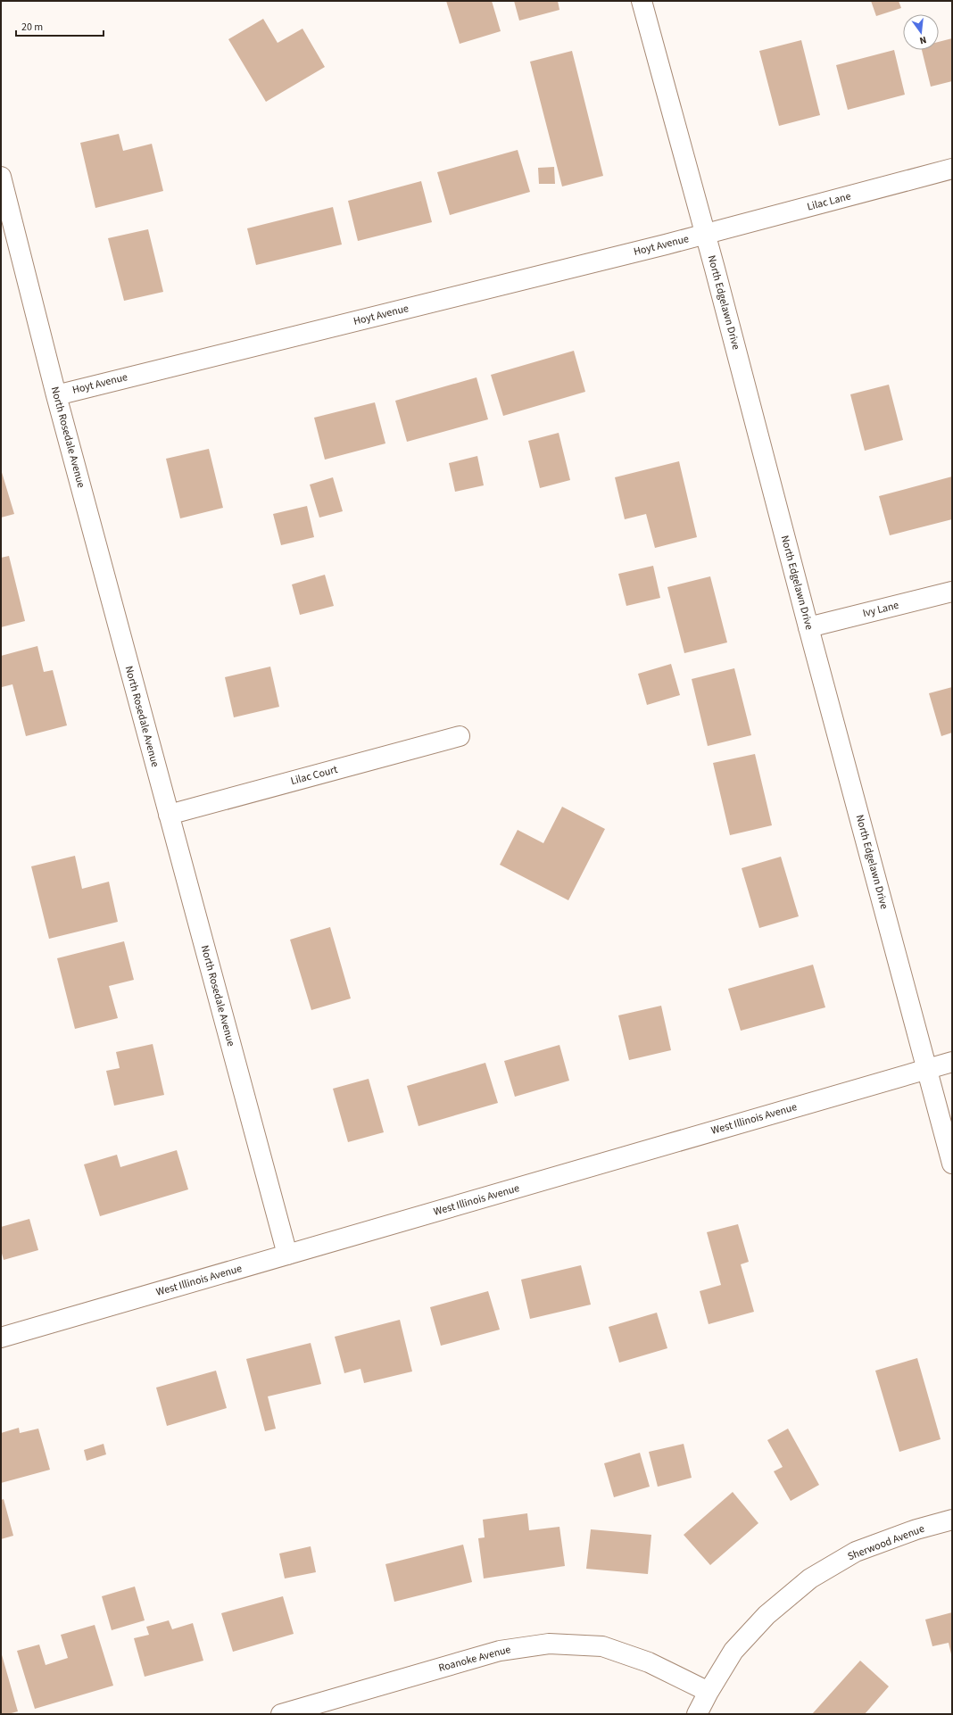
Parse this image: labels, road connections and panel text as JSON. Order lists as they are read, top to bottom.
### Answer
{
  "streets": {
    "street": [
      "Lilac Lane",
      "Hoyt Avenue",
      "North Edgelawn Drive",
      "North Rosedale Avenue",
      "Ivy Lane",
      "Lilac Court",
      "West Illinois Avenue",
      "Sherwood Avenue",
      "Roanoke Avenue"
    ]
  },
  "crossings": [
    ["Lilac Lane", "Hoyt Avenue"],
    ["Lilac Lane", "North Edgelawn Drive"],
    ["Hoyt Avenue", "North Edgelawn Drive"],
    ["Hoyt Avenue", "North Rosedale Avenue"],
    ["North Edgelawn Drive", "Ivy Lane"],
    ["North Edgelawn Drive", "West Illinois Avenue"],
    ["North Rosedale Avenue", "Lilac Court"],
    ["North Rosedale Avenue", "West Illinois Avenue"],
    ["Sherwood Avenue", "Roanoke Avenue"]
  ],
  "scale_bar": "20 m",
  "north": "bottom"
}
